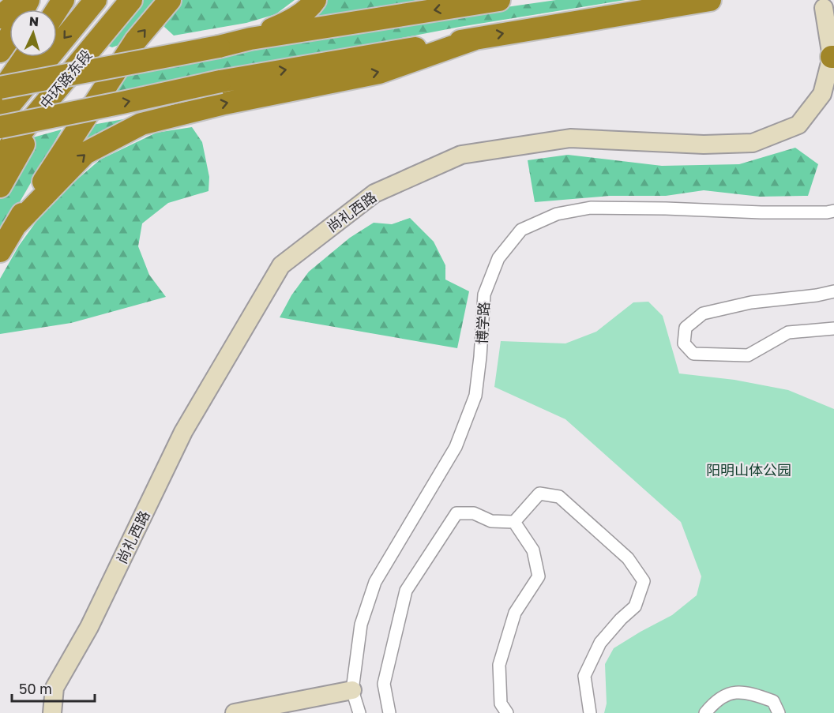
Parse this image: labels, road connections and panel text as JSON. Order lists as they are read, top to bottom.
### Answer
{
  "streets": {
    "highway": ["中环路东段"],
    "street": ["尚礼西路", "博学路"]
  },
  "parks": ["阳明山体公园"],
  "scale_bar": "50 m",
  "north": "top"
}
